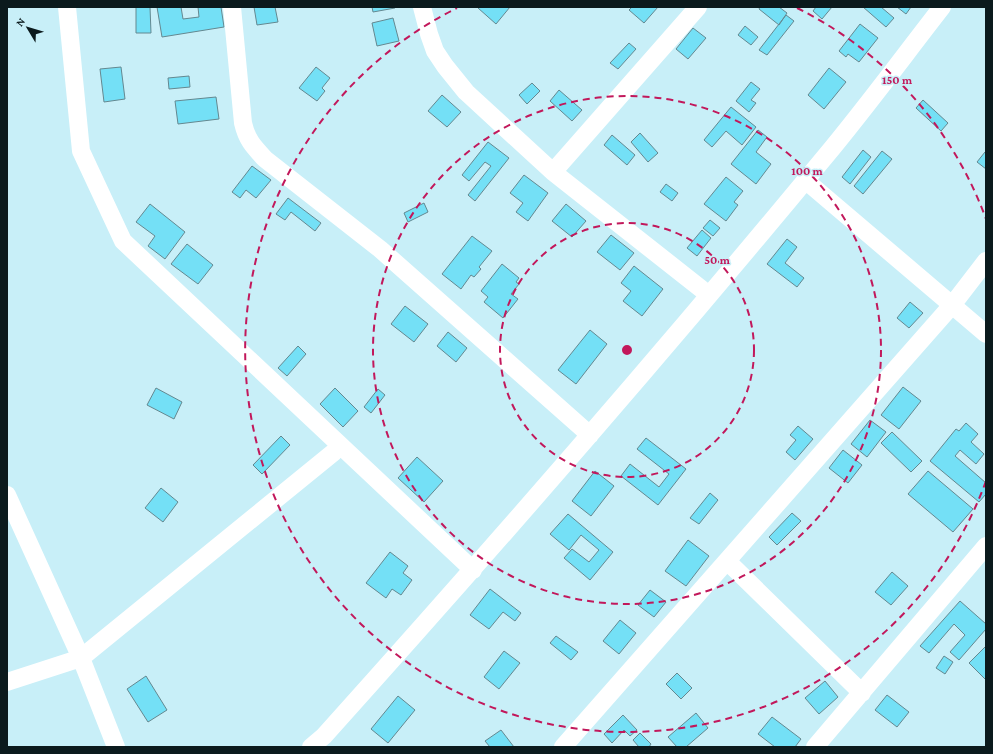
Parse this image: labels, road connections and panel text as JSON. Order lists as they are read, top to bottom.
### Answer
{
  "north": "top left",
  "rings": ["150 m", "100 m", "50 m"]
}
